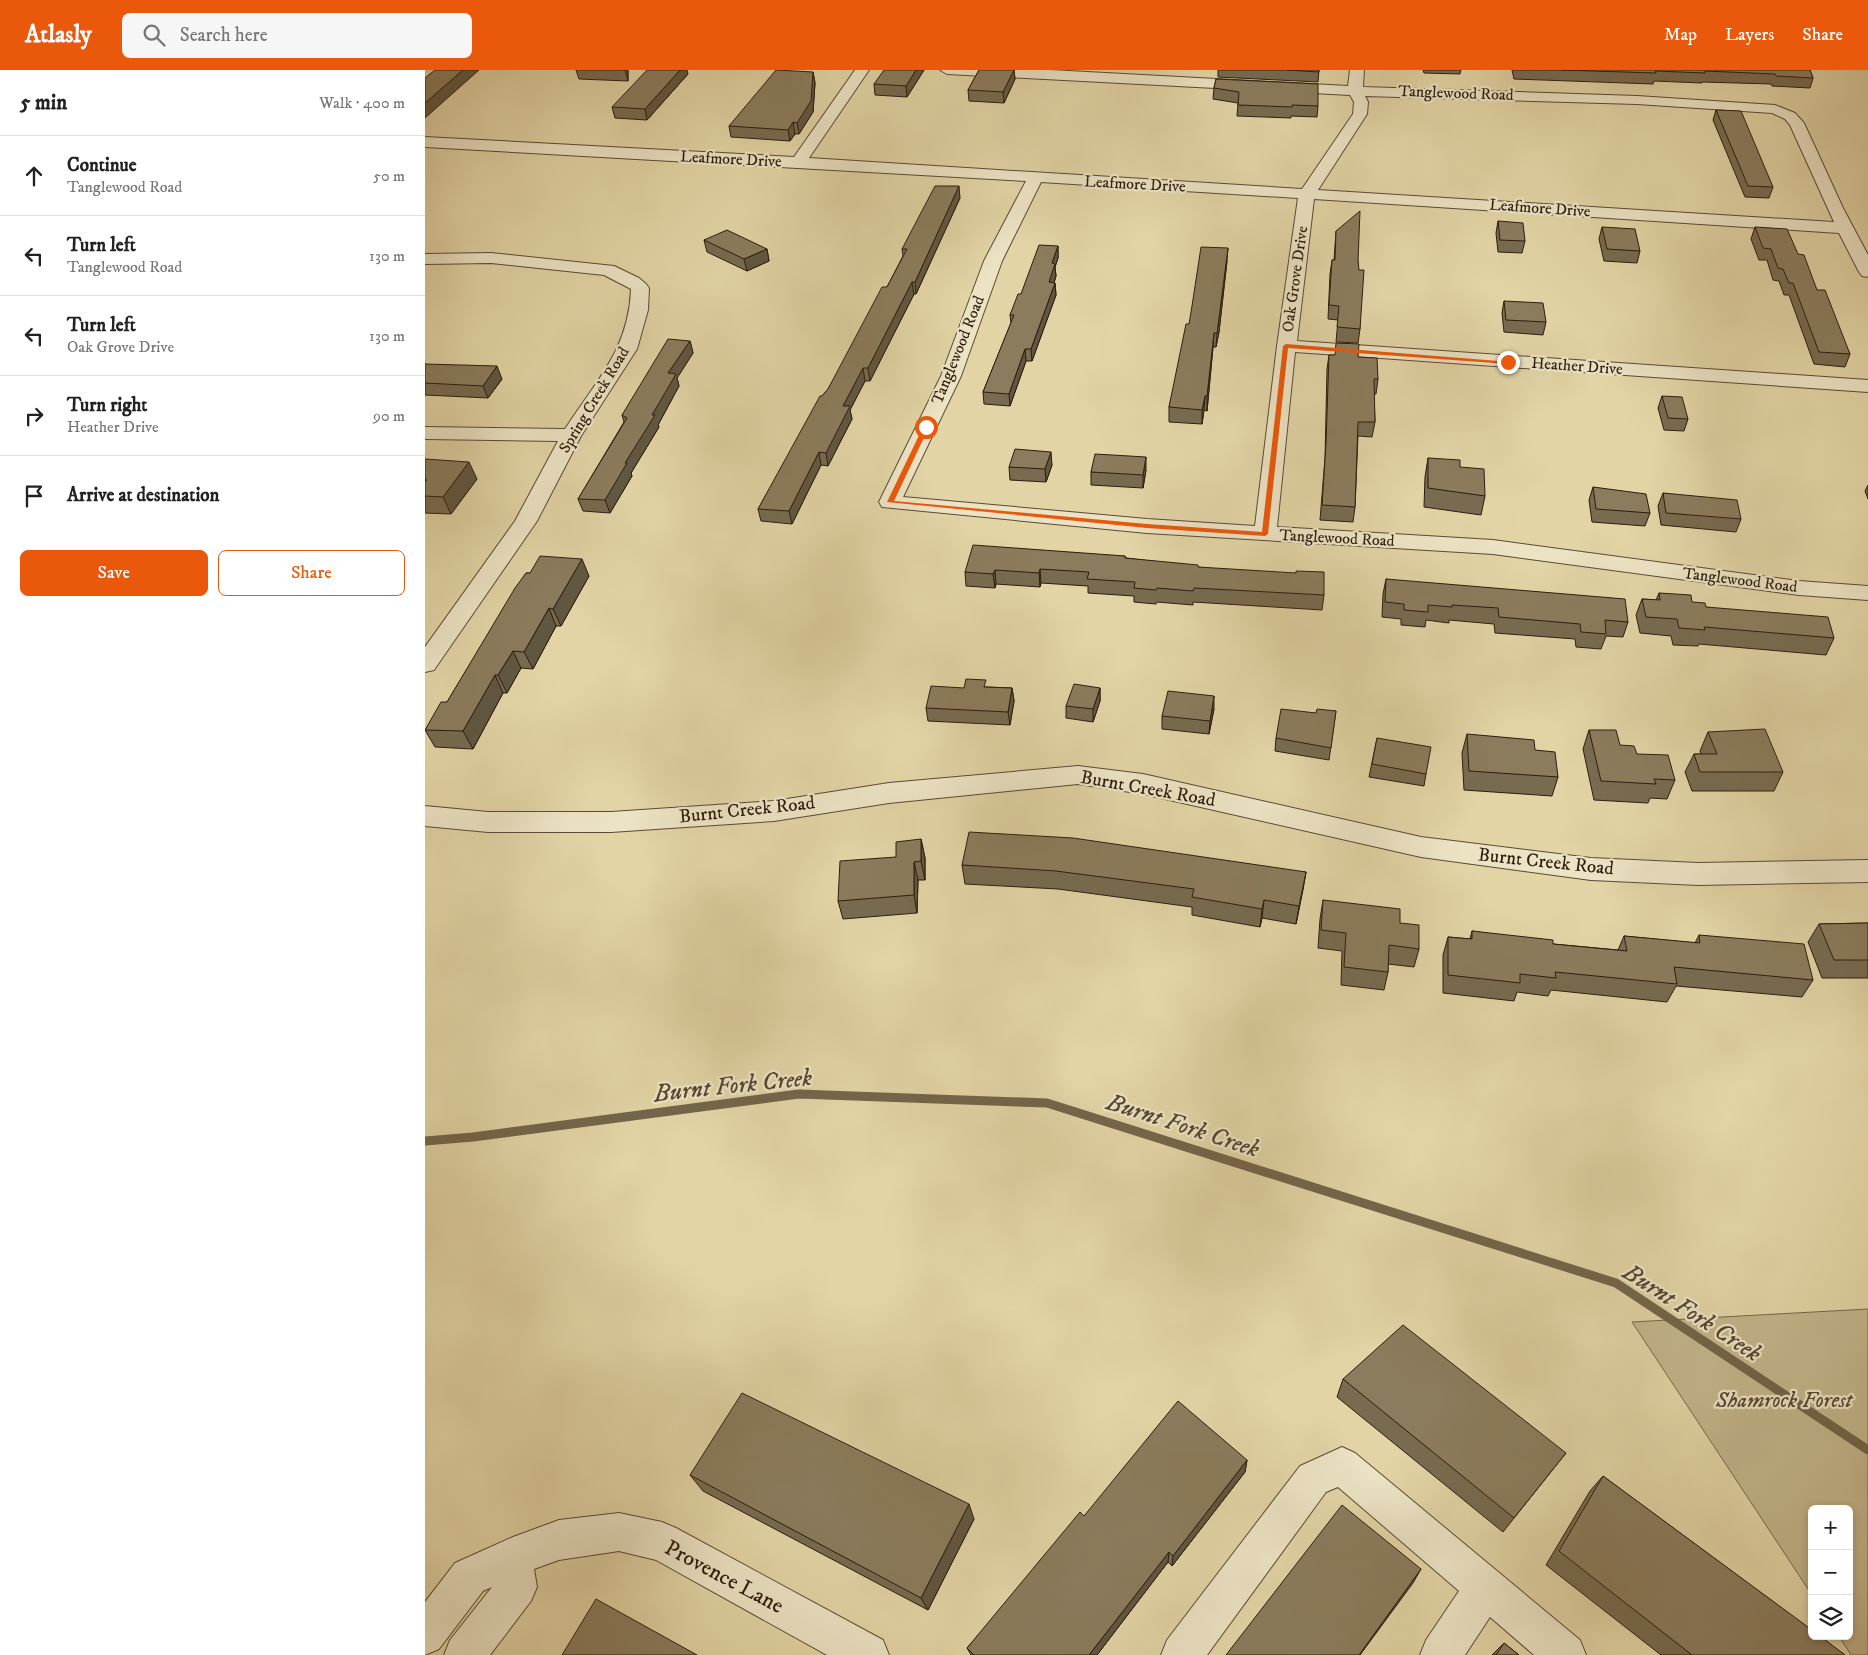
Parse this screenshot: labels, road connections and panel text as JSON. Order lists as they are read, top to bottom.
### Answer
{
  "streets": {
    "street": [
      "Tanglewood Road",
      "Leafmore Drive",
      "Oak Grove Drive",
      "Heather Drive",
      "Spring Creek Road",
      "Burnt Creek Road",
      "Provence Lane"
    ]
  },
  "crossings": [
    ["Tanglewood Road", "Leafmore Drive"],
    ["Tanglewood Road", "Oak Grove Drive"],
    ["Leafmore Drive", "Oak Grove Drive"],
    ["Oak Grove Drive", "Heather Drive"]
  ],
  "water": ["Burnt Fork Creek"],
  "parks": ["Shamrock Forest"],
  "page": {
    "header": "Atlasly",
    "search": "Search here",
    "nav": ["Map", "Layers", "Share"],
    "heading": ["5 min", "Walk · 400 m"],
    "list": [
      ["Continue", "Tanglewood Road", "50 m"],
      ["Turn left", "Tanglewood Road", "130 m"],
      ["Turn left", "Oak Grove Drive", "130 m"],
      ["Turn right", "Heather Drive", "90 m"],
      "Arrive at destination"
    ],
    "buttons": ["Save", "Share"],
    "map_buttons": ["+", "−"]
  }
}
